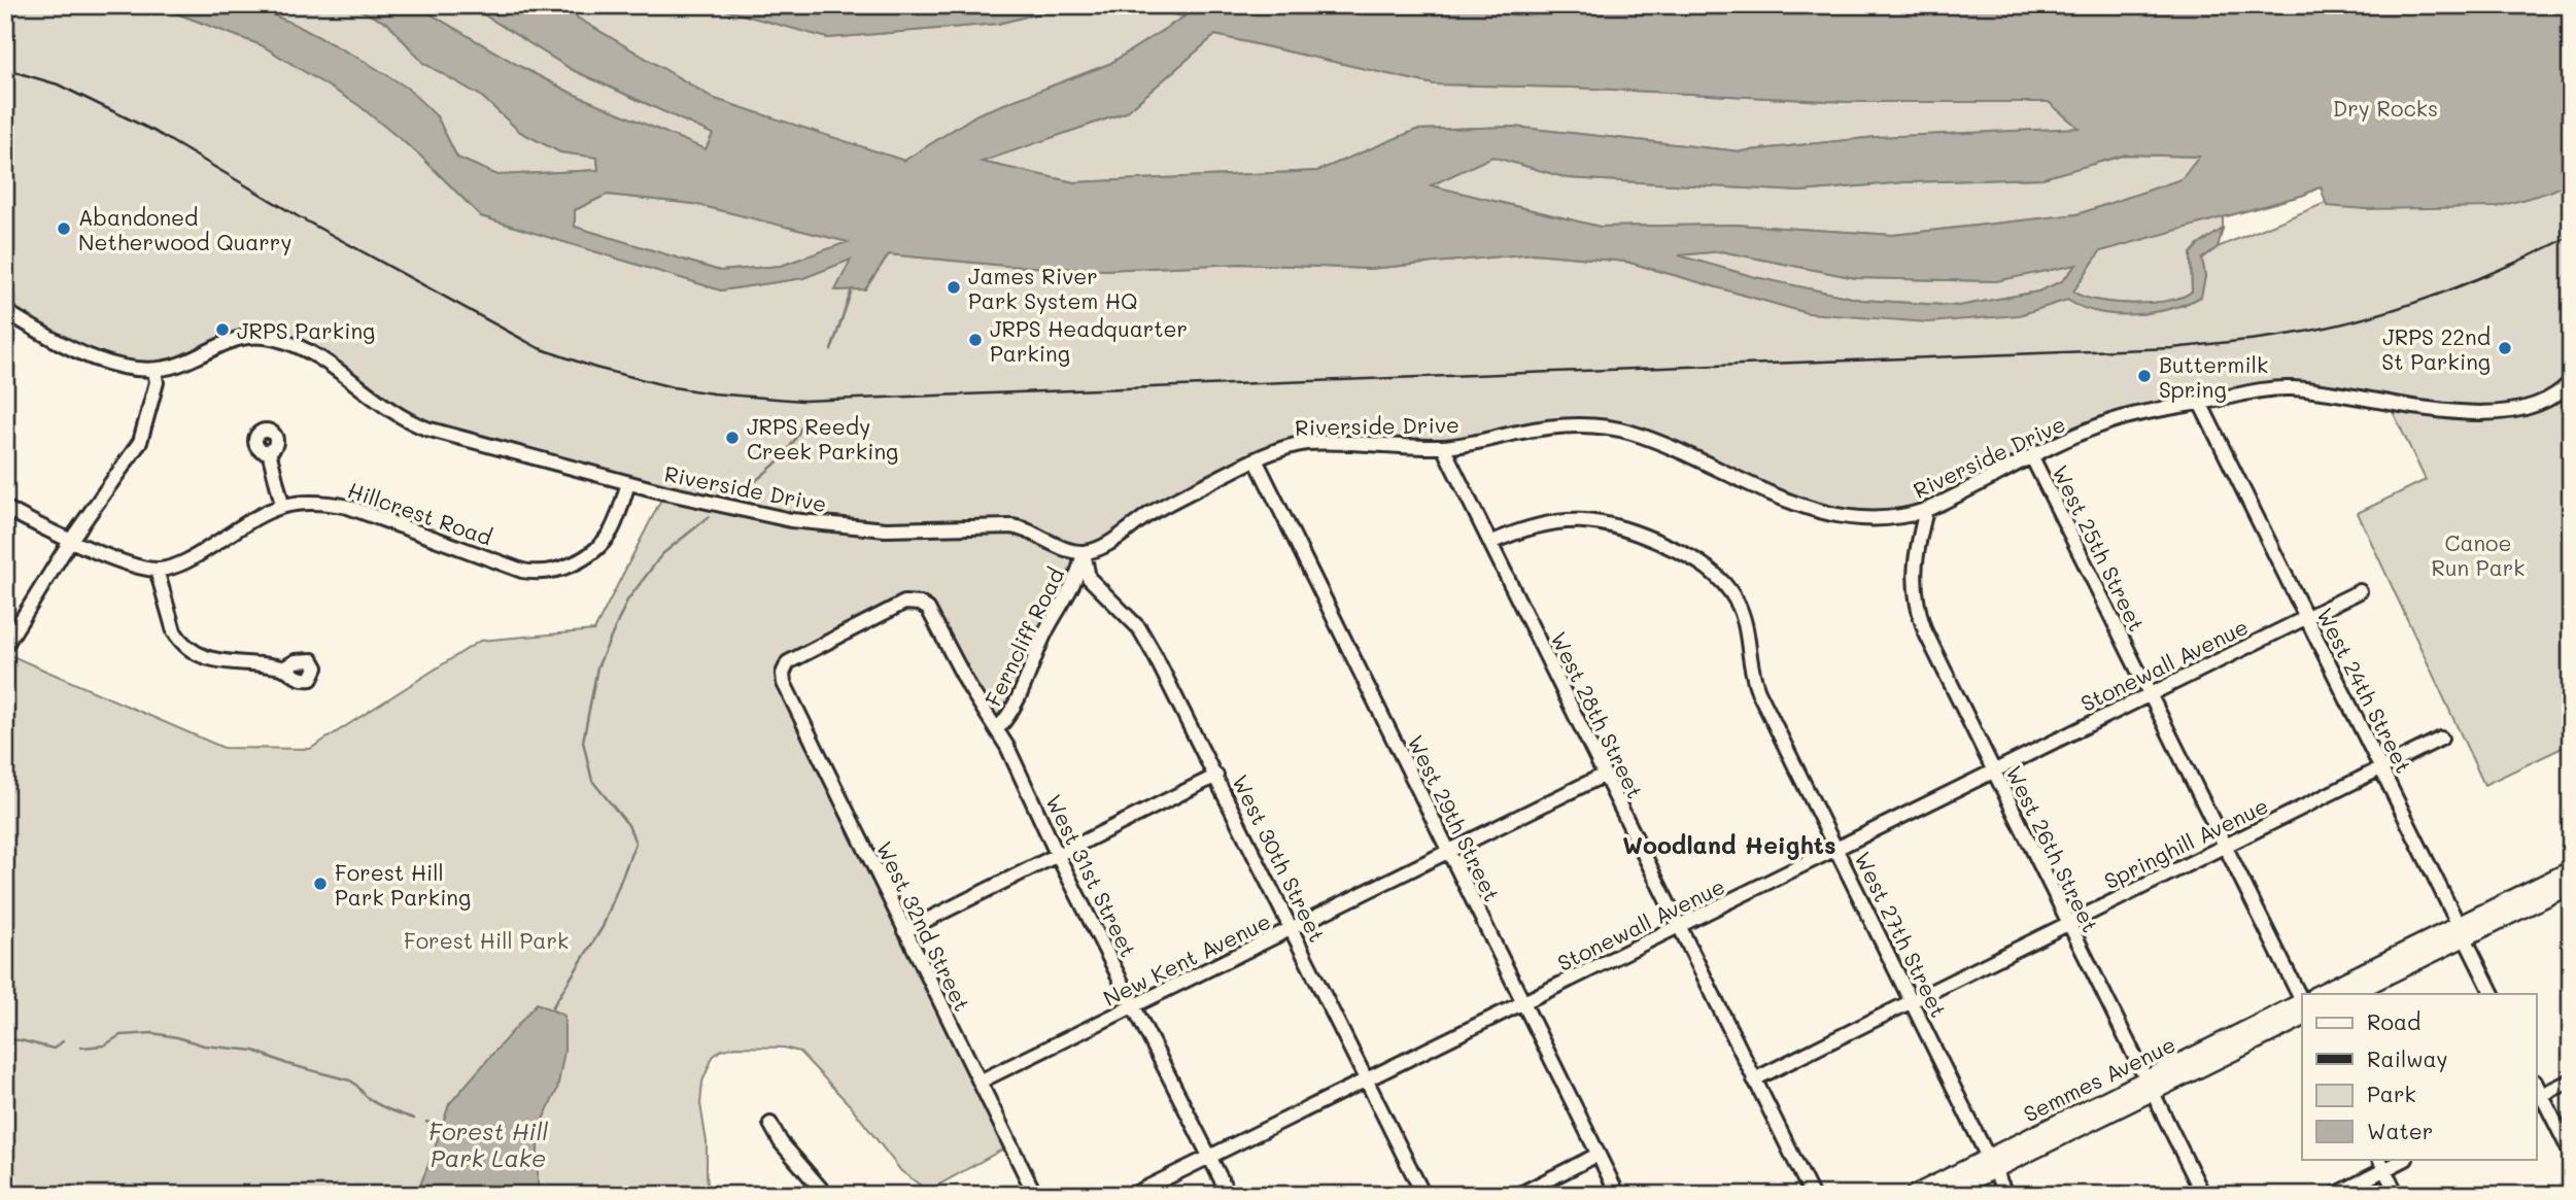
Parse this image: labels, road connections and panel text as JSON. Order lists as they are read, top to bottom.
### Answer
{
  "streets": {
    "main road": ["Semmes Avenue"],
    "street": [
      "Riverside Drive",
      "Hillcrest Road",
      "West 25th Street",
      "Ferncliff Road",
      "Stonewall Avenue",
      "West 24th Street",
      "West 28th Street",
      "West 29th Street",
      "Springhill Avenue",
      "West 26th Street",
      "West 30th Street",
      "West 31st Street",
      "West 32nd Street",
      "West 27th Street",
      "New Kent Avenue"
    ]
  },
  "crossings": [
    ["Riverside Drive", "Hillcrest Road"],
    ["Riverside Drive", "West 25th Street"],
    ["Riverside Drive", "Ferncliff Road"],
    ["Riverside Drive", "West 24th Street"],
    ["Riverside Drive", "West 28th Street"],
    ["Riverside Drive", "West 29th Street"],
    ["Riverside Drive", "West 26th Street"],
    ["Riverside Drive", "West 30th Street"],
    ["West 25th Street", "Stonewall Avenue"],
    ["West 25th Street", "Springhill Avenue"],
    ["Ferncliff Road", "West 30th Street"],
    ["Ferncliff Road", "West 31st Street"],
    ["Ferncliff Road", "West 32nd Street"],
    ["Stonewall Avenue", "West 24th Street"],
    ["Stonewall Avenue", "West 28th Street"],
    ["Stonewall Avenue", "West 29th Street"],
    ["Stonewall Avenue", "West 26th Street"],
    ["Stonewall Avenue", "West 30th Street"],
    ["Stonewall Avenue", "West 31st Street"],
    ["Stonewall Avenue", "West 27th Street"],
    ["West 24th Street", "Springhill Avenue"],
    ["West 24th Street", "Semmes Avenue"],
    ["West 28th Street", "Springhill Avenue"],
    ["West 28th Street", "West 27th Street"],
    ["West 28th Street", "New Kent Avenue"],
    ["West 29th Street", "New Kent Avenue"],
    ["Springhill Avenue", "West 26th Street"],
    ["Springhill Avenue", "West 27th Street"],
    ["West 26th Street", "Semmes Avenue"],
    ["West 30th Street", "New Kent Avenue"],
    ["West 31st Street", "New Kent Avenue"],
    ["West 32nd Street", "New Kent Avenue"],
    ["West 27th Street", "Semmes Avenue"]
  ],
  "districts": ["Woodland Heights"],
  "water": ["Forest Hill Park Lake"],
  "parks": ["Dry Rocks", "Canoe Run Park", "Forest Hill Park"],
  "places": [
    "Abandoned Netherwood Quarry",
    "James River Park System HQ",
    "JRPS Parking",
    "JRPS Headquarter Parking",
    "JRPS 22nd St Parking",
    "Buttermilk Spring",
    "JRPS Reedy Creek Parking",
    "Forest Hill Park Parking"
  ],
  "legend": [
    "Road",
    "Railway",
    "Park",
    "Water"
  ]
}
